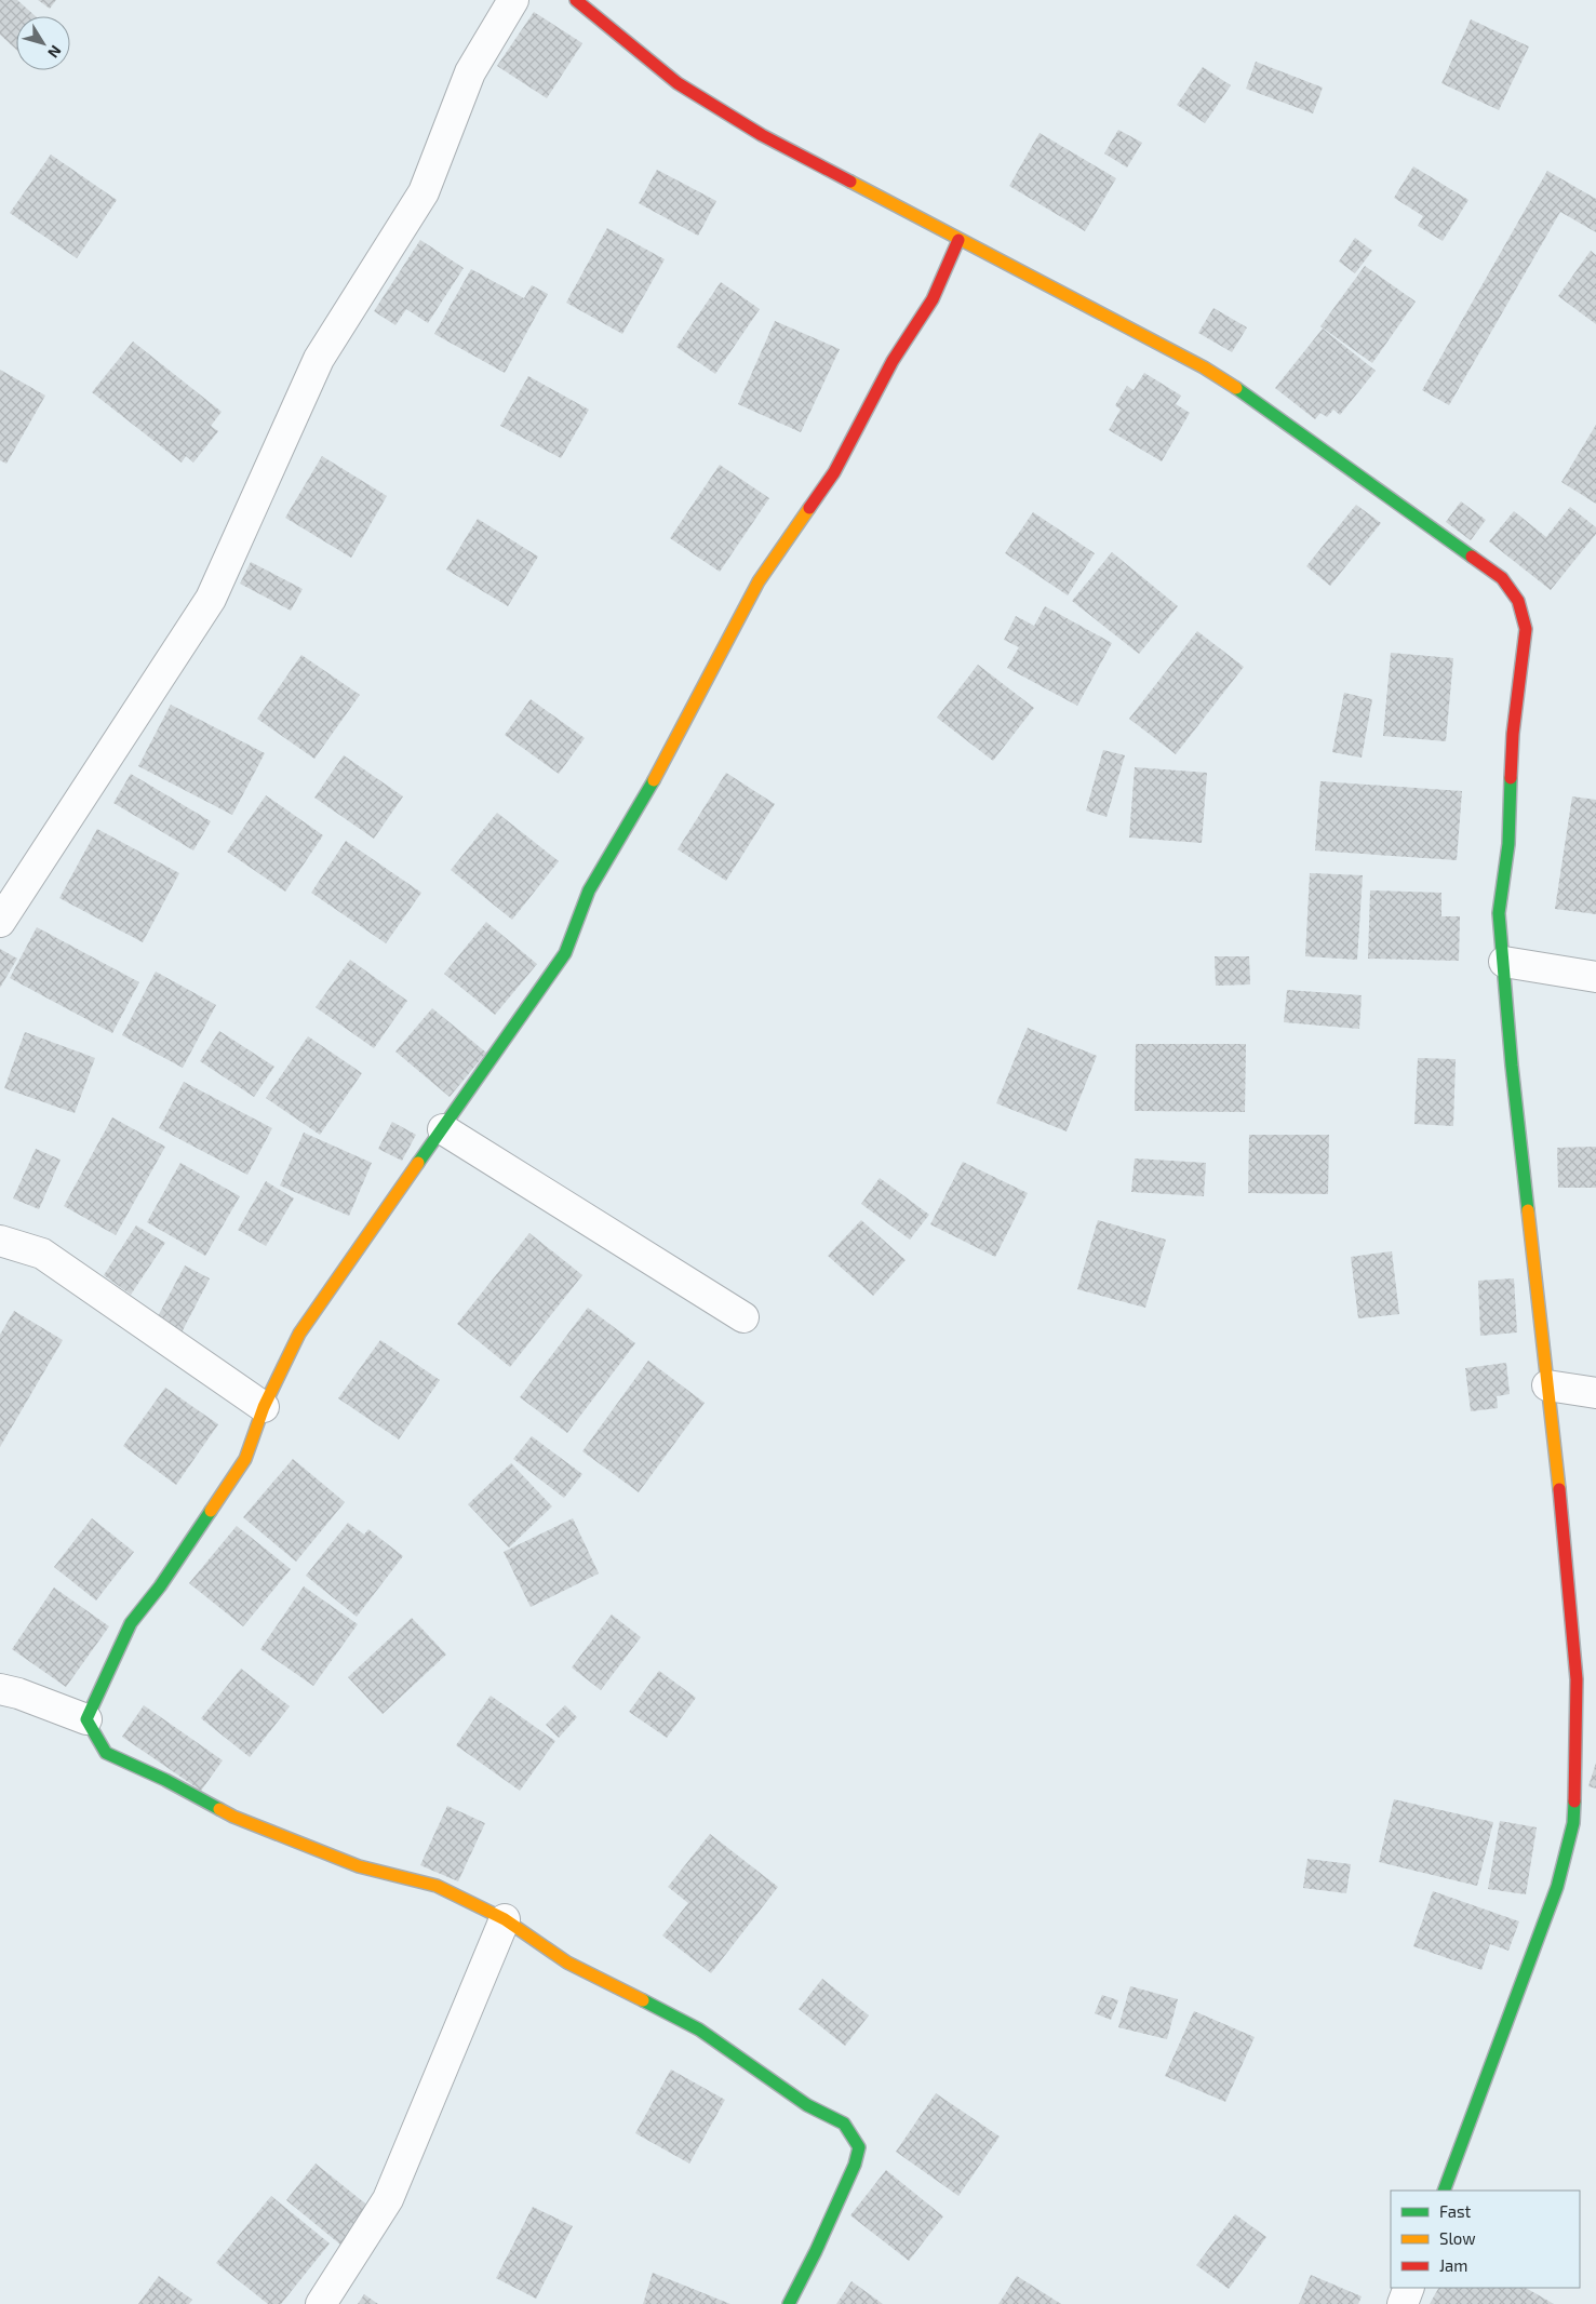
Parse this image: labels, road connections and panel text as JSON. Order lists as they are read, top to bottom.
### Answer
{
  "legend": ["Fast", "Slow", "Jam"],
  "north": "bottom right"
}
